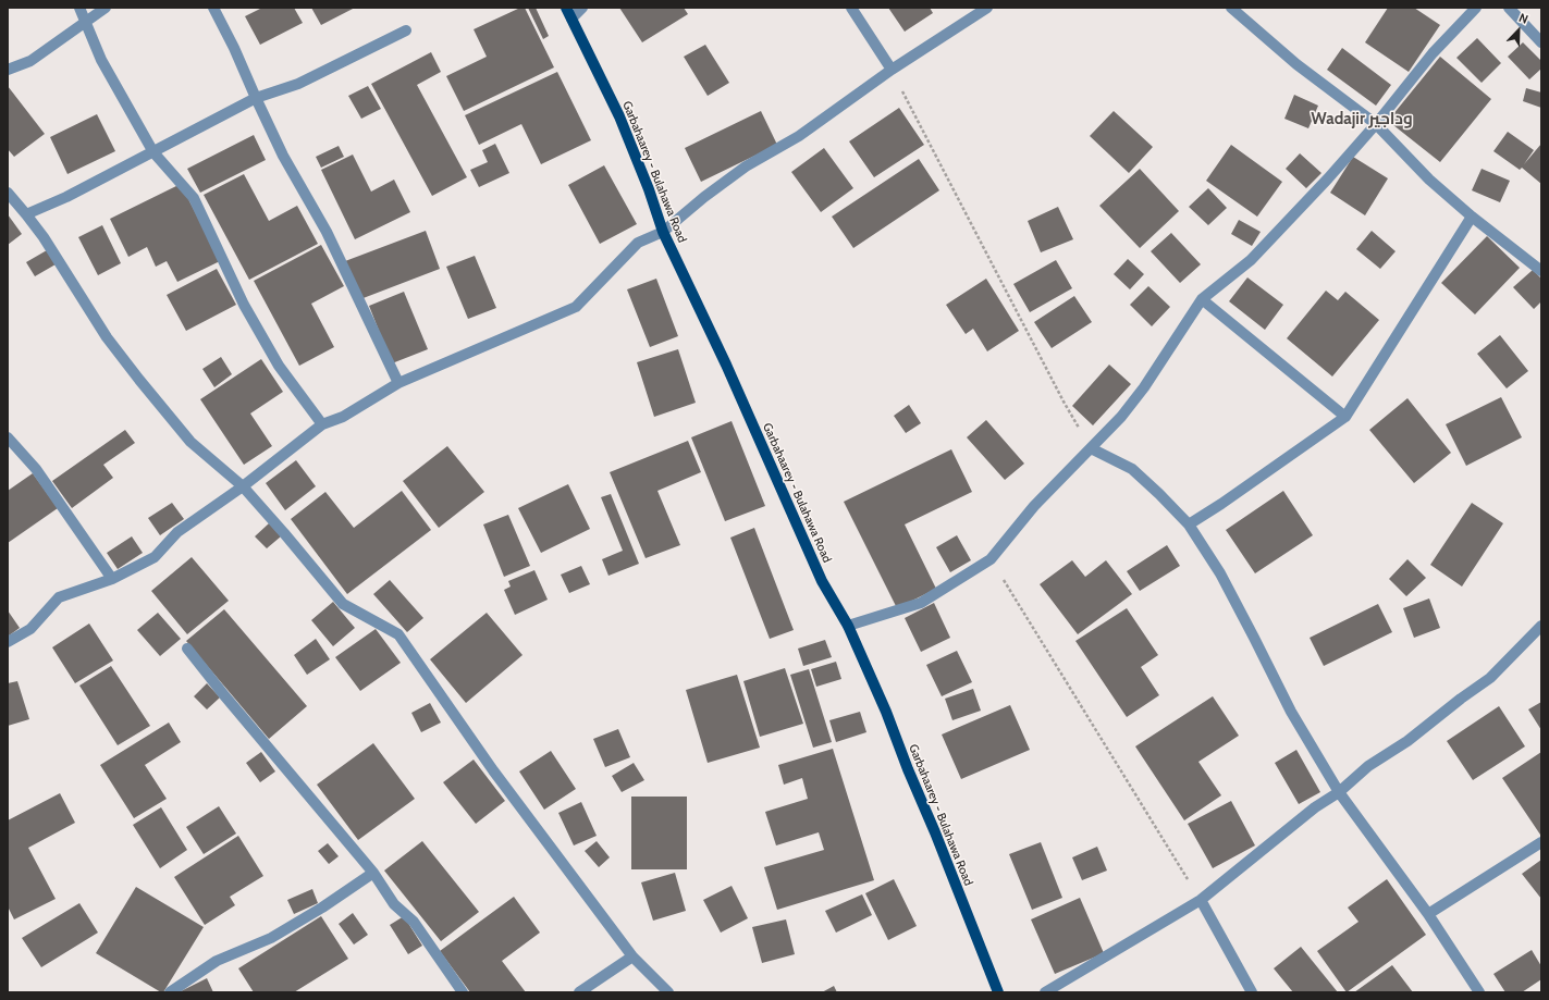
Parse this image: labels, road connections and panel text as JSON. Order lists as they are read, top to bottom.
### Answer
{
  "streets": {
    "main road": ["Garbahaarey - Bulahawa Road"]
  },
  "districts": ["Wadajir وداجير"],
  "north": "top right"
}
